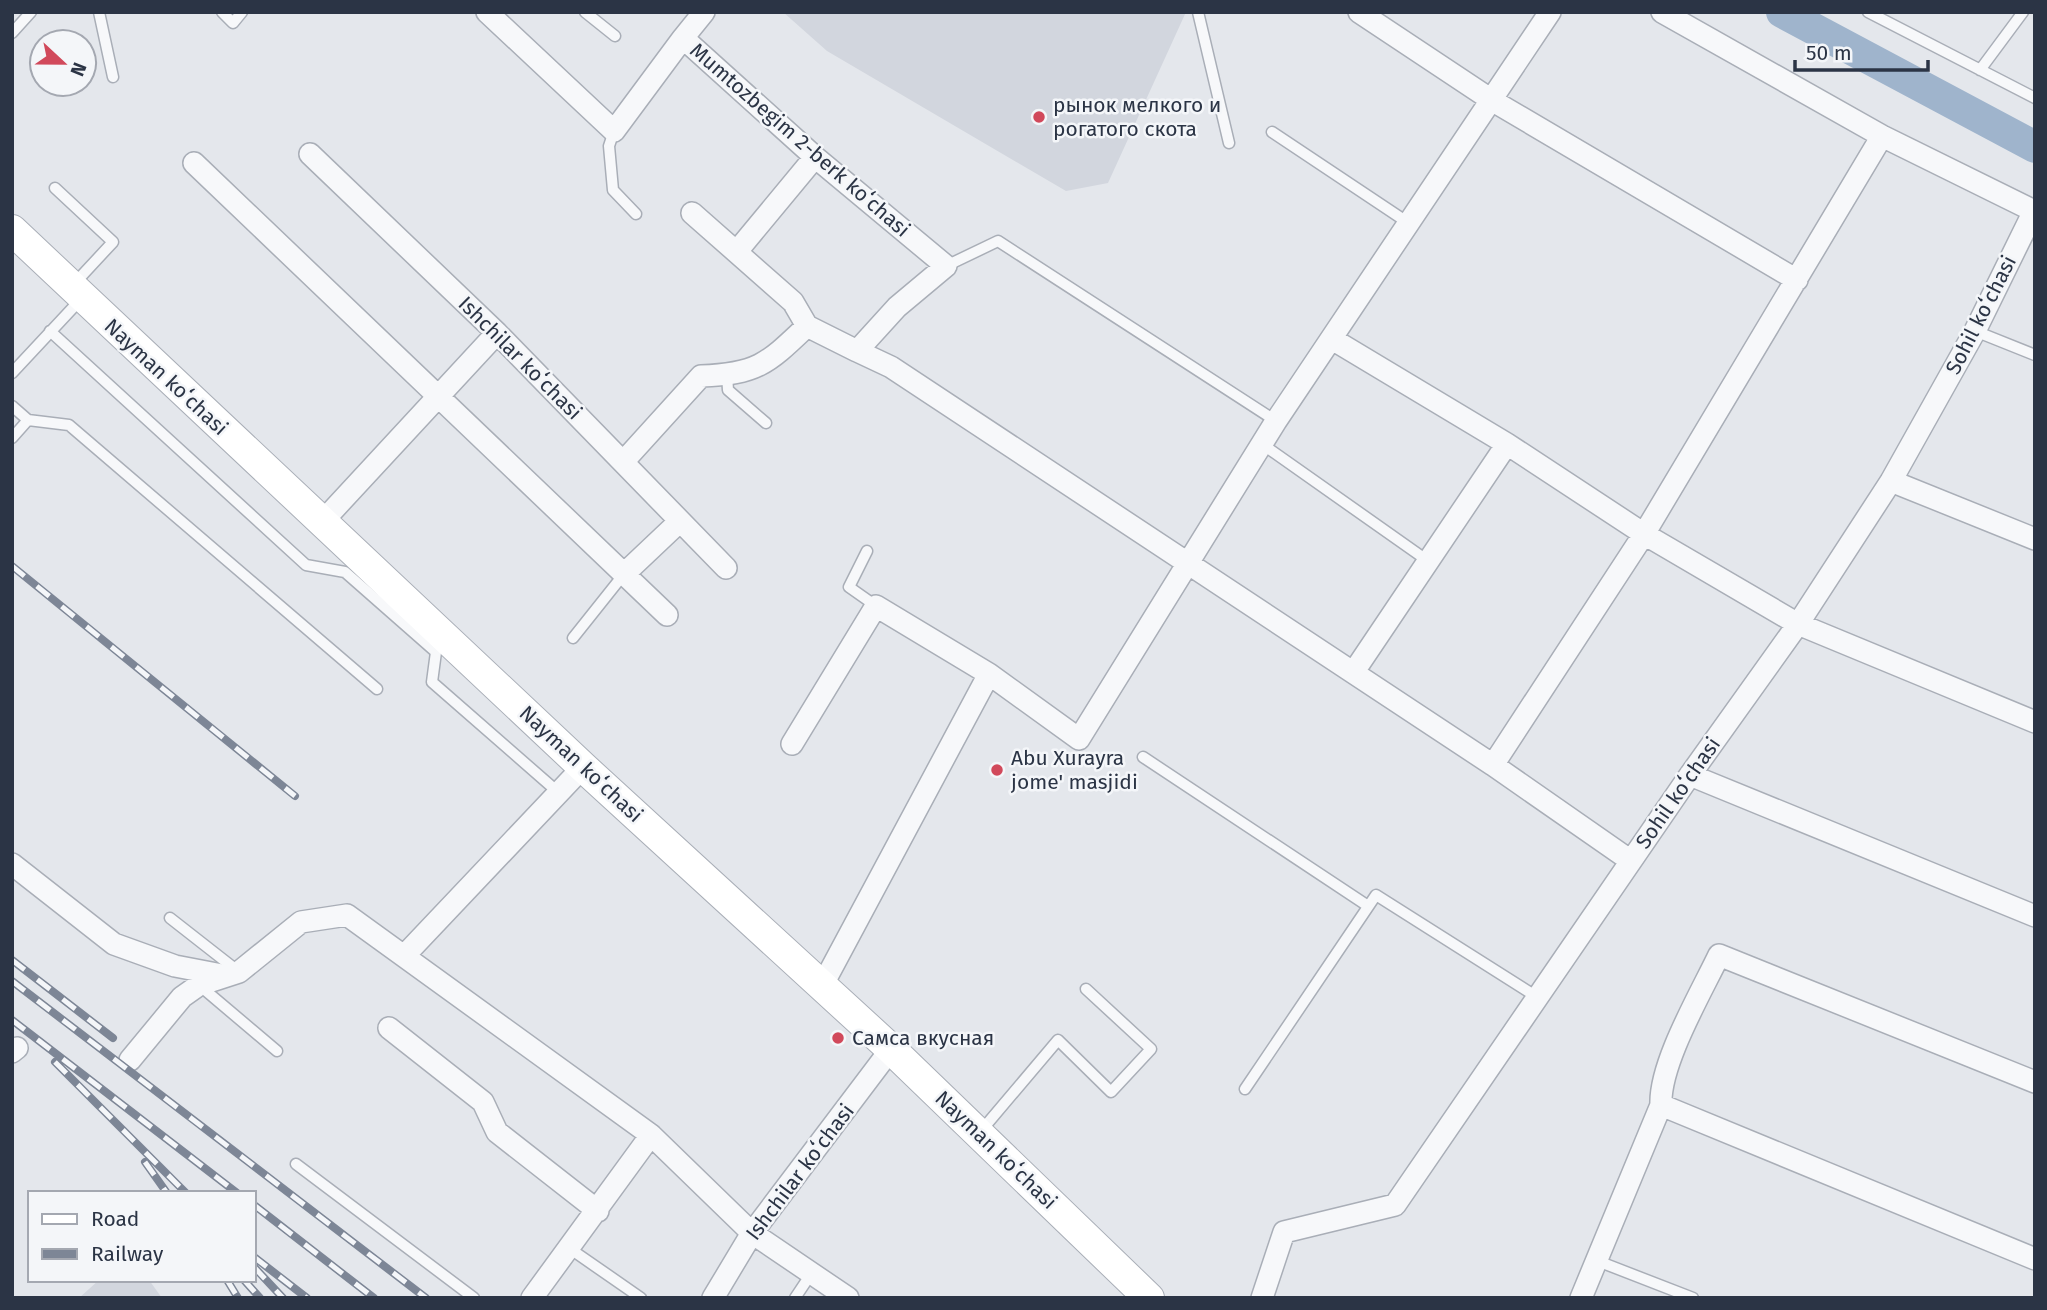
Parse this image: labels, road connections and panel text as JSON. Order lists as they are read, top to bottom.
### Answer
{
  "streets": {
    "main road": ["Nayman koʻchasi"],
    "street": ["Mumtozbegim 2-berk koʻchasi", "Sohil koʻchasi", "Ishchilar koʻchasi"]
  },
  "crossings": [
    ["Ishchilar koʻchasi", "Nayman koʻchasi"]
  ],
  "places": ["рынок мелкого и рогатого скота", "Abu Xurayra jome' masjidi", "Самса вкусная"],
  "legend": ["Road", "Railway"],
  "scale_bar": "50 m",
  "north": "right"
}
